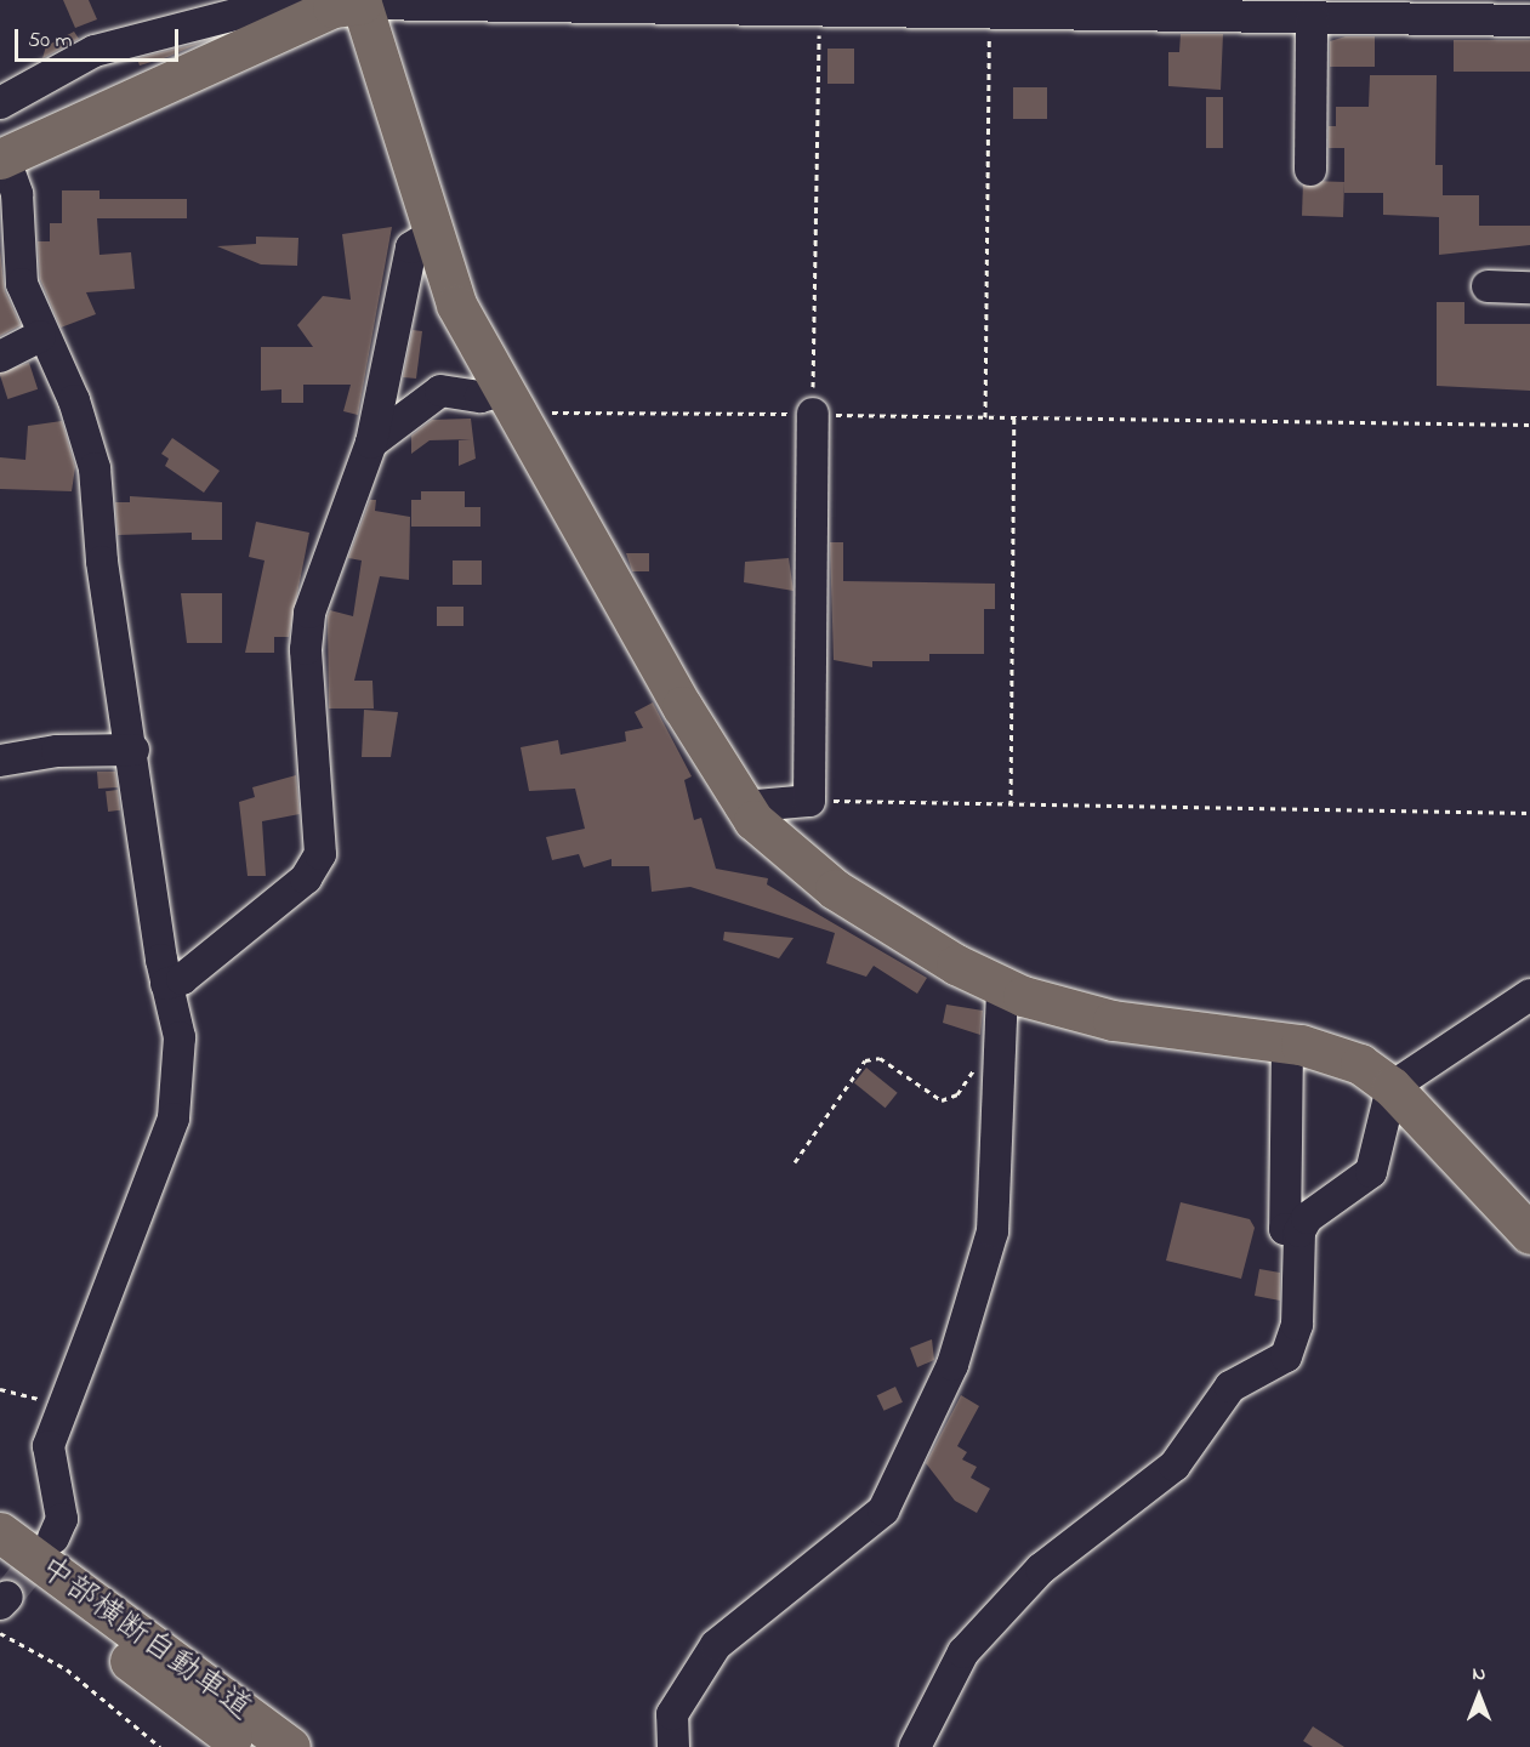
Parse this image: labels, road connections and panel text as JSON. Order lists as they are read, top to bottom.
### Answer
{
  "streets": {
    "main road": ["中部横断自動車道"]
  },
  "scale_bar": "50 m",
  "north": "top"
}
